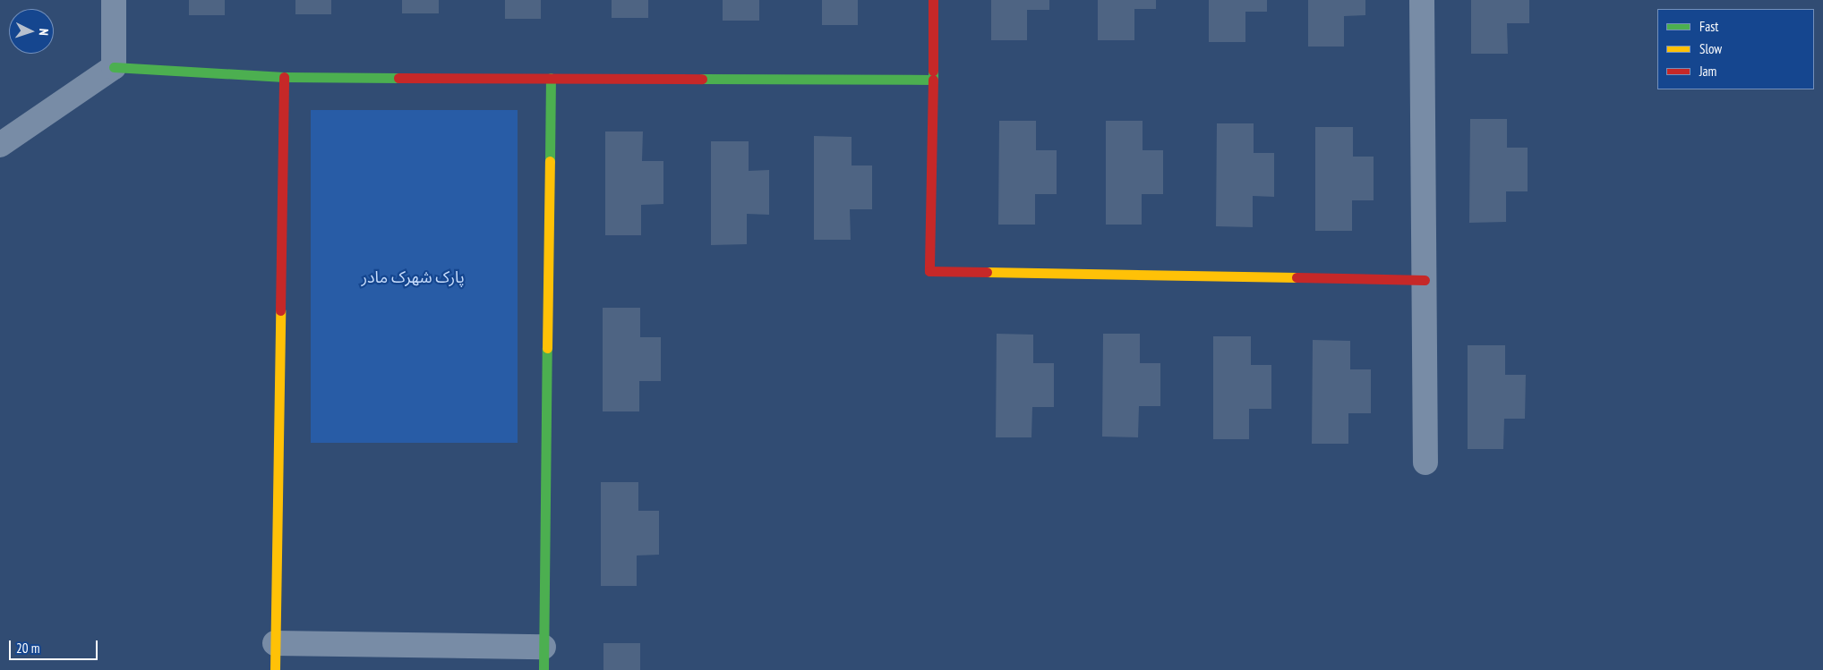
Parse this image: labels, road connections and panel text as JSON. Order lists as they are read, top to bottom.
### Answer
{
  "parks": ["پارک شهرک مادر"],
  "legend": ["Fast", "Slow", "Jam"],
  "scale_bar": "20 m",
  "north": "right"
}
